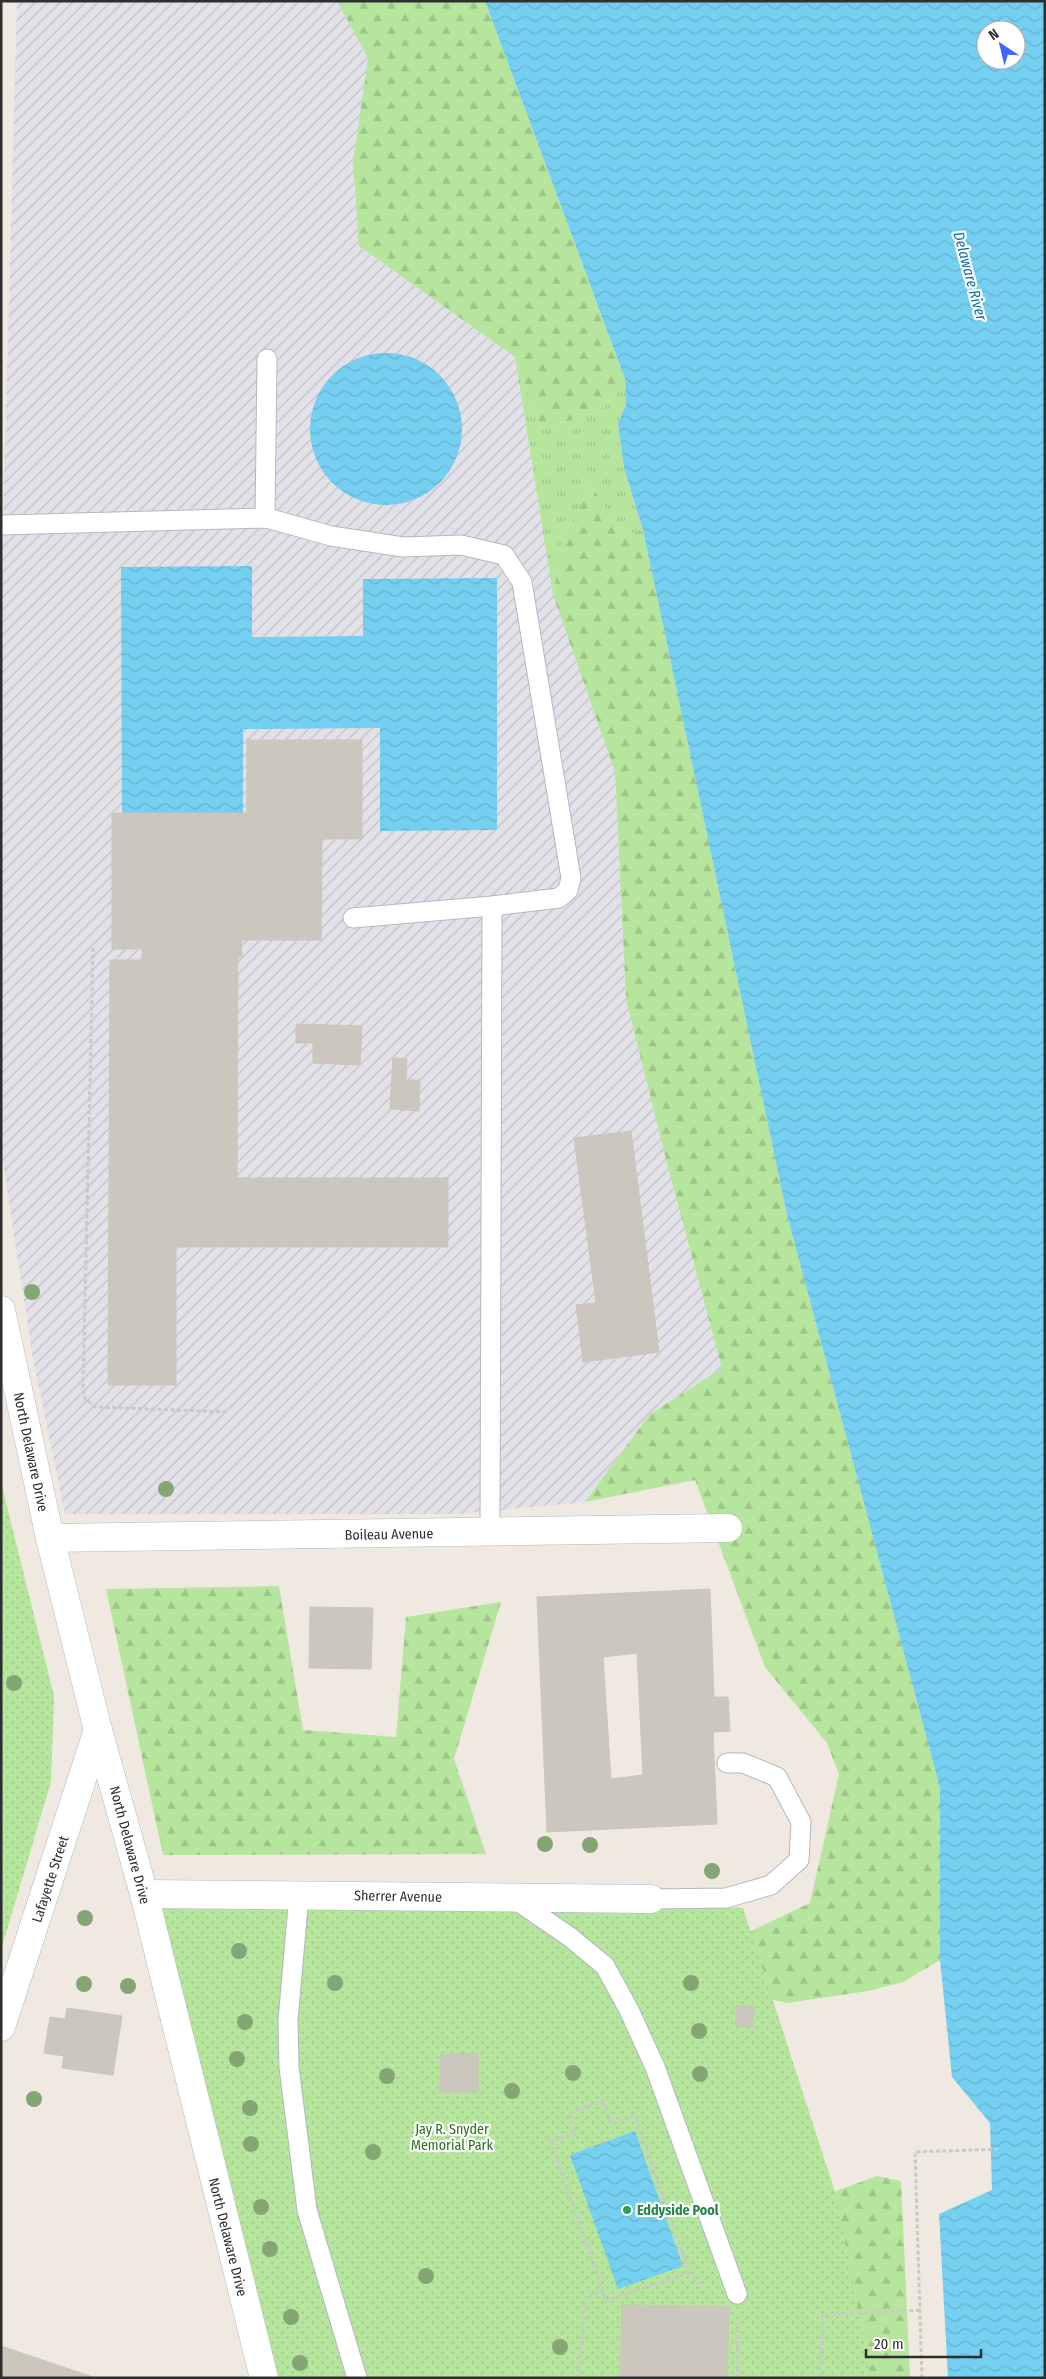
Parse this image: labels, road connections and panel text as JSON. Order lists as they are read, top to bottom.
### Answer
{
  "streets": {
    "street": [
      "North Delaware Drive",
      "Boileau Avenue",
      "Lafayette Street",
      "Sherrer Avenue"
    ]
  },
  "crossings": [
    ["North Delaware Drive", "Boileau Avenue"],
    ["North Delaware Drive", "Lafayette Street"],
    ["North Delaware Drive", "Sherrer Avenue"]
  ],
  "water": ["Delaware River"],
  "parks": ["Jay R. Snyder Memorial Park"],
  "places": ["Eddyside Pool"],
  "scale_bar": "20 m",
  "north": "top left"
}
